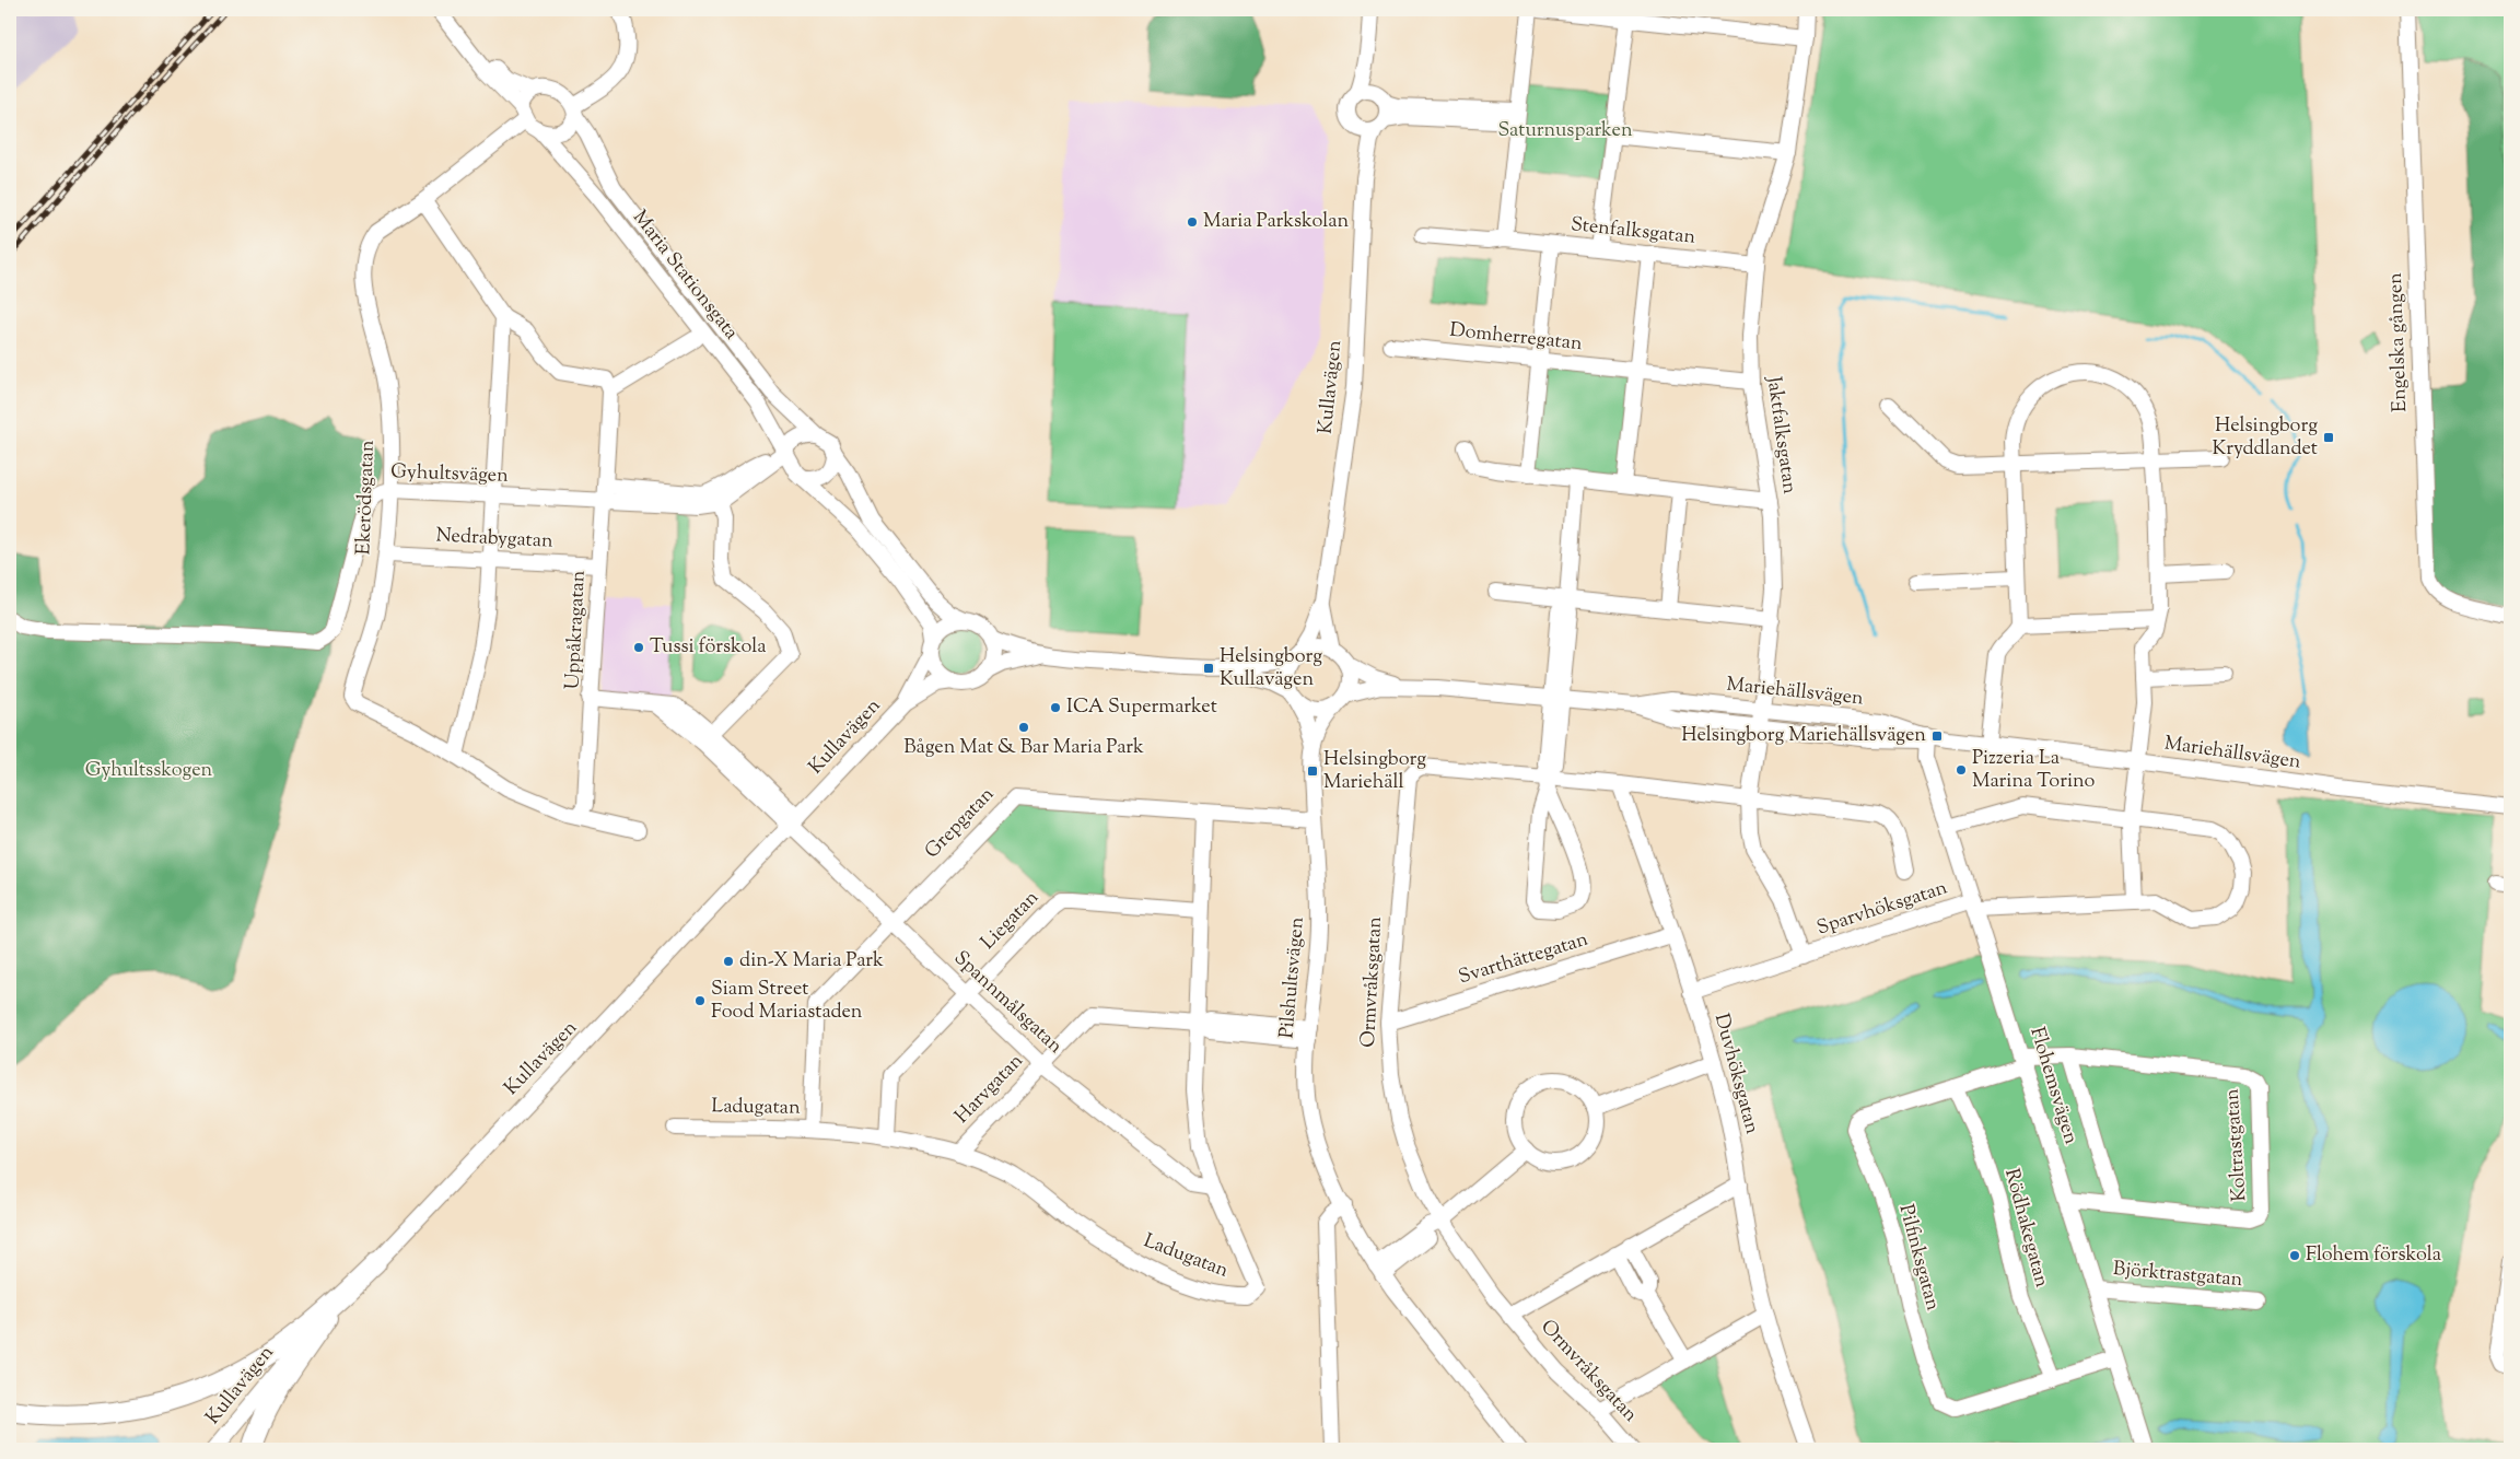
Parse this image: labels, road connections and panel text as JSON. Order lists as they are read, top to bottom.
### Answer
{
  "streets": {
    "street": [
      "Stenfalksgatan",
      "Maria Stationsgata",
      "Domherregatan",
      "Engelska gången",
      "Kullavägen",
      "Jaktfalksgatan",
      "Gyhultsvägen",
      "Ekerödsgatan",
      "Nedrabygatan",
      "Uppåkragatan",
      "Mariehällsvägen",
      "Grepgatan",
      "Sparvhöksgatan",
      "Liegatan",
      "Svarthättegatan",
      "Pilshultsvägen",
      "Ormvråksgatan",
      "Spannmålsgatan",
      "Duvhöksgatan",
      "Flohemsvägen",
      "Harvgatan",
      "Ladugatan",
      "Koltrastgatan",
      "Rödhakegatan",
      "Pilfinksgatan",
      "Björktrastgatan"
    ]
  },
  "crossings": [
    ["Stenfalksgatan", "Jaktfalksgatan"],
    ["Maria Stationsgata", "Kullavägen"],
    ["Maria Stationsgata", "Gyhultsvägen"],
    ["Maria Stationsgata", "Ekerödsgatan"],
    ["Domherregatan", "Jaktfalksgatan"],
    ["Kullavägen", "Uppåkragatan"],
    ["Kullavägen", "Mariehällsvägen"],
    ["Kullavägen", "Pilshultsvägen"],
    ["Kullavägen", "Spannmålsgatan"],
    ["Jaktfalksgatan", "Mariehällsvägen"],
    ["Jaktfalksgatan", "Sparvhöksgatan"],
    ["Gyhultsvägen", "Ekerödsgatan"],
    ["Gyhultsvägen", "Uppåkragatan"],
    ["Ekerödsgatan", "Nedrabygatan"],
    ["Nedrabygatan", "Uppåkragatan"],
    ["Uppåkragatan", "Spannmålsgatan"],
    ["Mariehällsvägen", "Sparvhöksgatan"],
    ["Mariehällsvägen", "Pilshultsvägen"],
    ["Mariehällsvägen", "Flohemsvägen"],
    ["Grepgatan", "Pilshultsvägen"],
    ["Grepgatan", "Spannmålsgatan"],
    ["Grepgatan", "Ladugatan"],
    ["Sparvhöksgatan", "Duvhöksgatan"],
    ["Sparvhöksgatan", "Flohemsvägen"],
    ["Liegatan", "Spannmålsgatan"],
    ["Liegatan", "Ladugatan"],
    ["Svarthättegatan", "Ormvråksgatan"],
    ["Svarthättegatan", "Duvhöksgatan"],
    ["Pilshultsvägen", "Harvgatan"],
    ["Spannmålsgatan", "Harvgatan"],
    ["Spannmålsgatan", "Ladugatan"],
    ["Flohemsvägen", "Koltrastgatan"],
    ["Flohemsvägen", "Pilfinksgatan"],
    ["Flohemsvägen", "Björktrastgatan"],
    ["Harvgatan", "Ladugatan"],
    ["Koltrastgatan", "Pilfinksgatan"],
    ["Rödhakegatan", "Pilfinksgatan"]
  ],
  "parks": ["Saturnusparken", "Gyhultsskogen"],
  "places": {
    "other": [
      "Maria Parkskolan",
      "Tussi förskola",
      "ICA Supermarket",
      "Bågen Mat & Bar Maria Park",
      "Pizzeria La Marina Torino",
      "din-X Maria Park",
      "Siam Street Food Mariastaden",
      "Flohem förskola"
    ],
    "transit": [
      "Helsingborg Kryddlandet",
      "Helsingborg Kullavägen",
      "Helsingborg Mariehällsvägen",
      "Helsingborg Mariehäll"
    ]
  }
}
